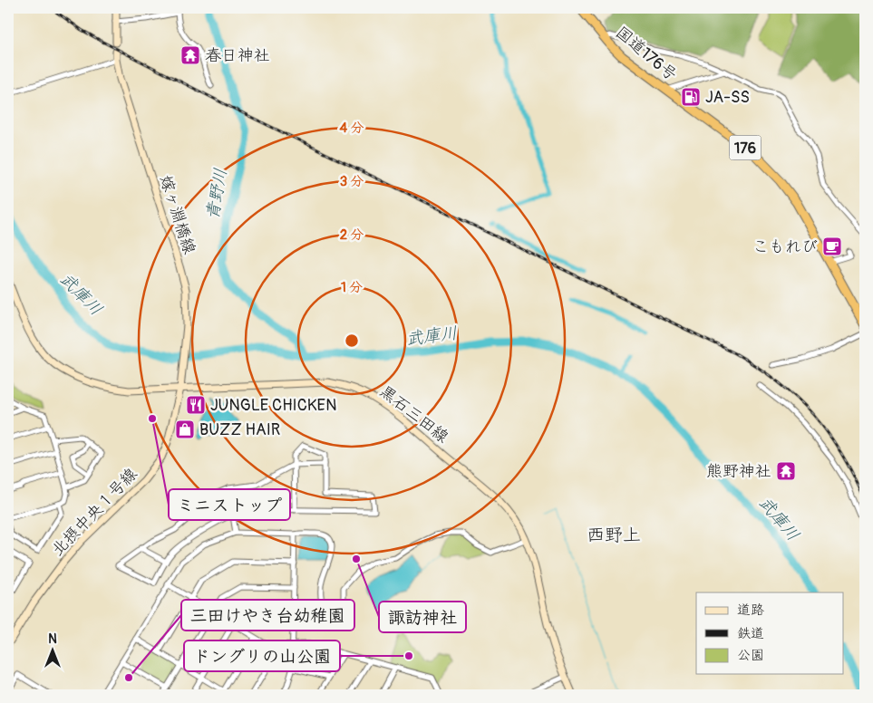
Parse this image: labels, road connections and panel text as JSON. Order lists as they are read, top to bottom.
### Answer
{
  "streets": {
    "highway": ["国道176号", "176"],
    "main road": ["嫁ヶ淵橋線", "黒石三田線", "北摂中央１号線"]
  },
  "crossings": [
    ["嫁ヶ淵橋線", "黒石三田線"],
    ["嫁ヶ淵橋線", "北摂中央１号線"],
    ["黒石三田線", "北摂中央１号線"]
  ],
  "districts": ["西野上"],
  "water": ["青野川", "武庫川"],
  "places": {
    "temple": ["春日神社", "熊野神社"],
    "fuel station": ["JA-SS"],
    "cafe": ["こもれび"],
    "restaurant": ["JUNGLE CHICKEN"],
    "other": [
      "ミニストップ",
      "諏訪神社",
      "ドングリの山公園",
      "三田けやき台幼稚園"
    ],
    "shop": ["BUZZ HAIR"]
  },
  "legend": ["道路", "鉄道", "公園"],
  "north": "top",
  "rings": [
    "4 分",
    "3 分",
    "2 分",
    "1 分"
  ]
}
